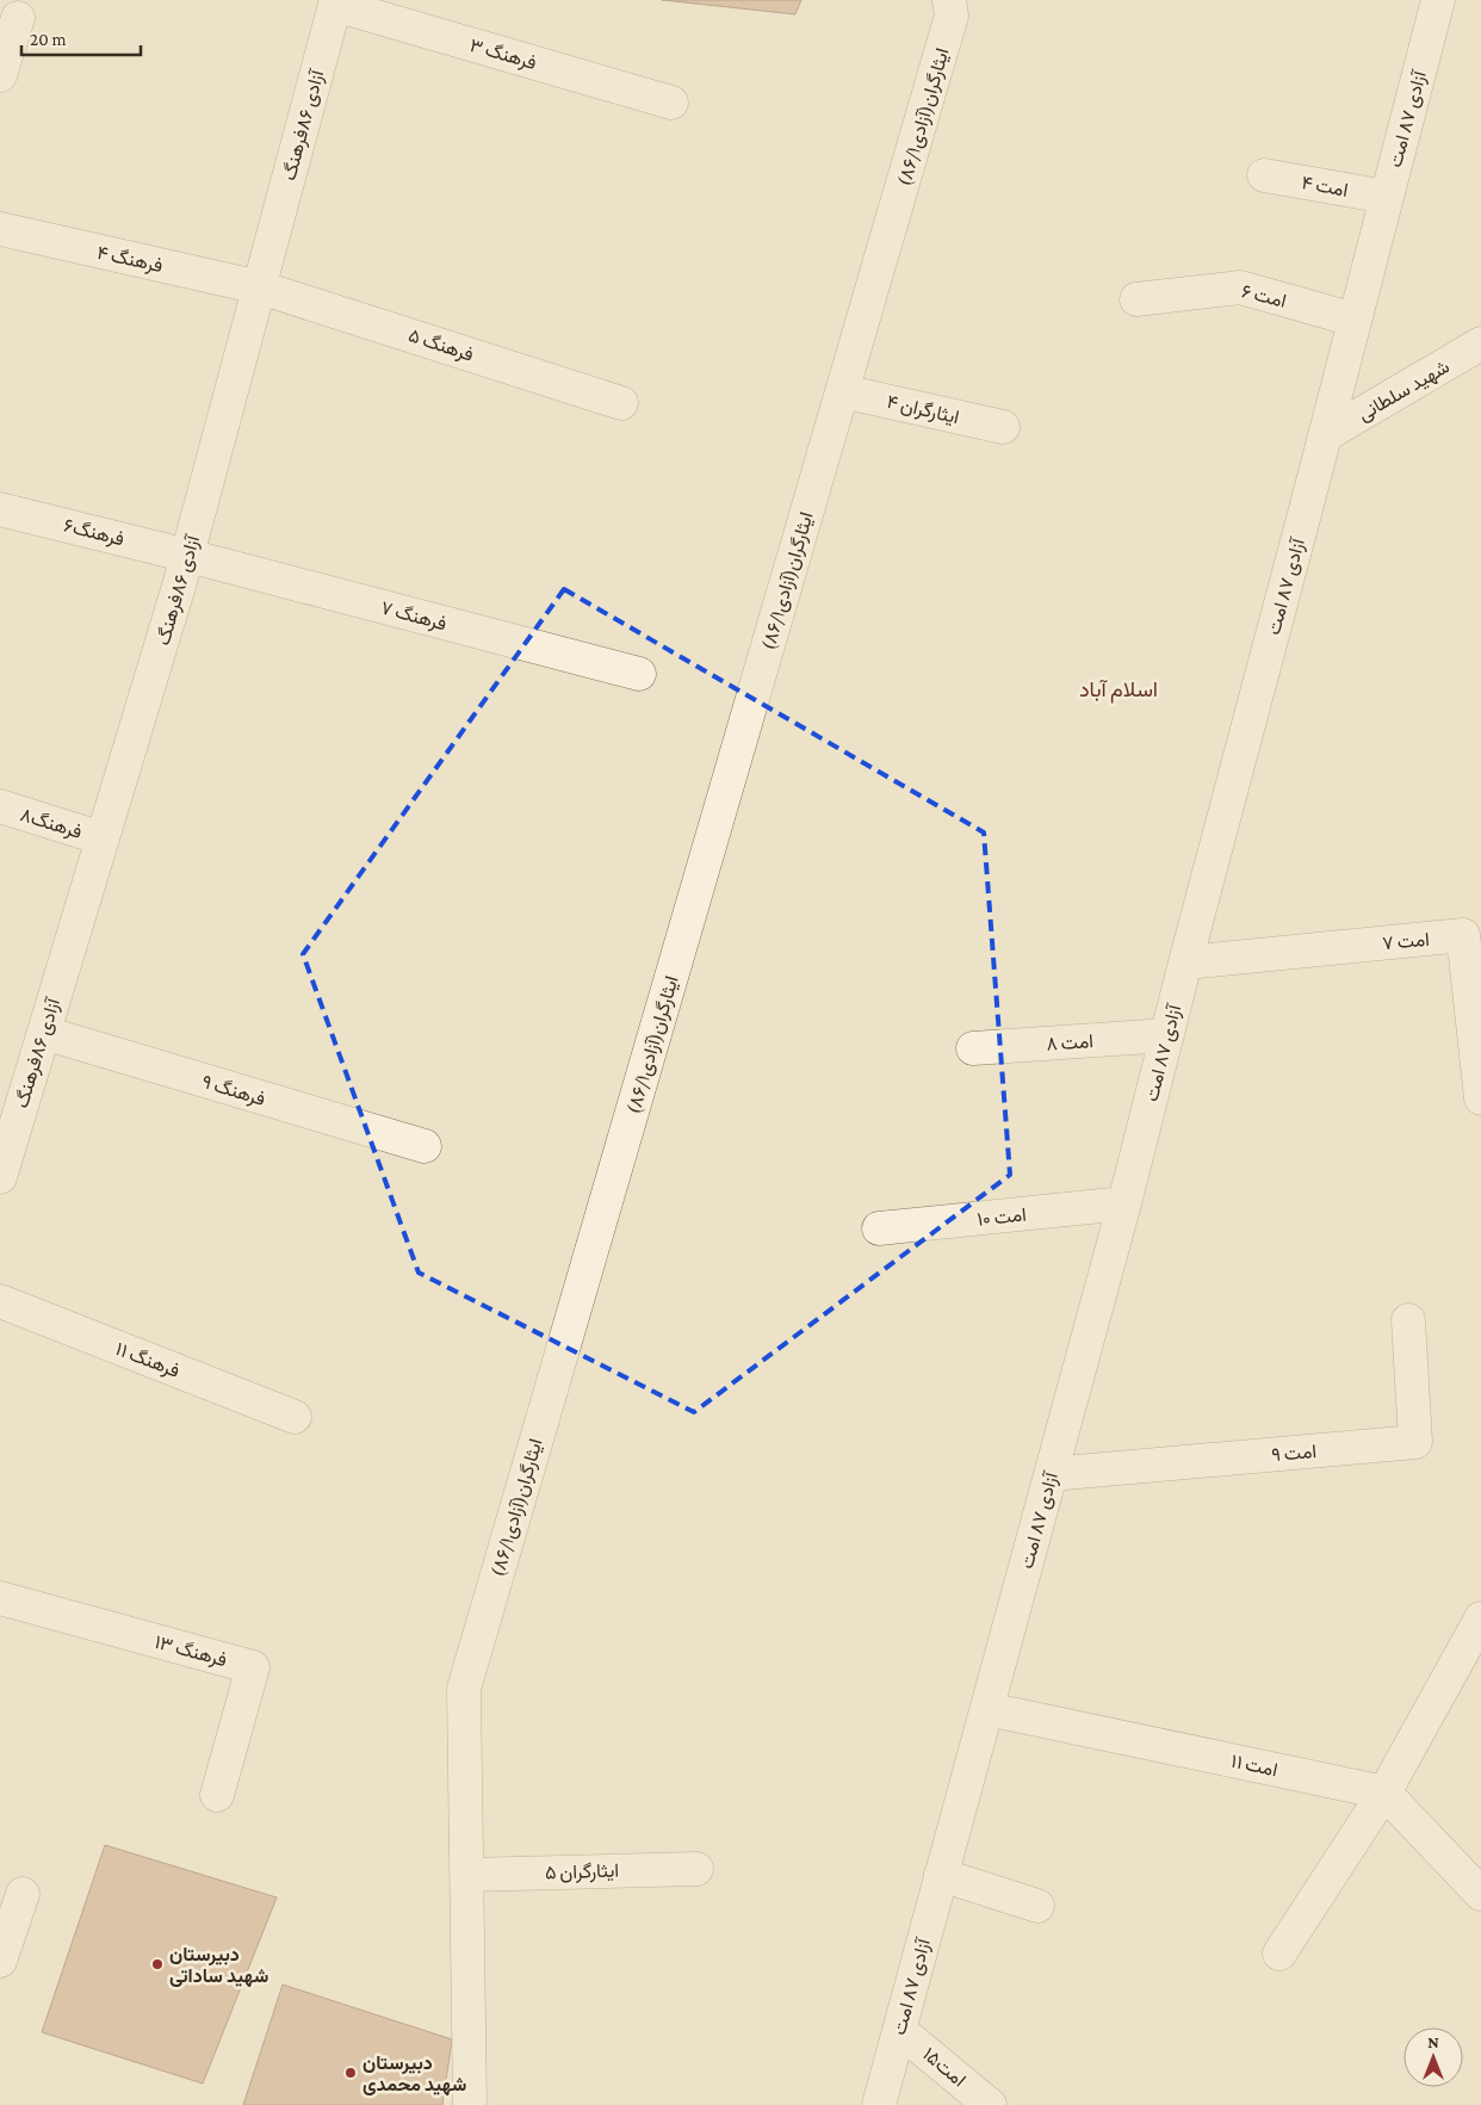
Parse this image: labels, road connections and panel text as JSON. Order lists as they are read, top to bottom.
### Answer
{
  "streets": {
    "street": [
      "فرهنگ ۳",
      "ایثارگران(آزادی۸۶/۱)",
      "آزادی ۸۷ امت",
      "آزادی ۸۶فرهنگ",
      "امت ۴",
      "فرهنگ ۴",
      "امت ۶",
      "فرهنگ ۵",
      "شهید سلطانی",
      "ایثارگران ۴",
      "فرهنگ۶",
      "فرهنگ ۷",
      "فرهنگ۸",
      "امت ۷",
      "امت ۸",
      "فرهنگ ۹",
      "امت ۱۰",
      "فرهنگ ۱۱",
      "امت ۹",
      "فرهنگ ۱۳",
      "امت ۱۱",
      "ایثارگران ۵",
      "امت۱۵"
    ]
  },
  "crossings": [
    ["فرهنگ ۳", "آزادی ۸۶فرهنگ"],
    ["ایثارگران(آزادی۸۶/۱)", "ایثارگران ۴"],
    ["ایثارگران(آزادی۸۶/۱)", "ایثارگران ۵"],
    ["آزادی ۸۷ امت", "امت ۴"],
    ["آزادی ۸۷ امت", "امت ۶"],
    ["آزادی ۸۷ امت", "شهید سلطانی"],
    ["آزادی ۸۷ امت", "امت ۷"],
    ["آزادی ۸۷ امت", "امت ۸"],
    ["آزادی ۸۷ امت", "امت ۱۰"],
    ["آزادی ۸۷ امت", "امت ۹"],
    ["آزادی ۸۷ امت", "امت ۱۱"],
    ["آزادی ۸۷ امت", "امت۱۵"],
    ["آزادی ۸۶فرهنگ", "فرهنگ ۴"],
    ["آزادی ۸۶فرهنگ", "فرهنگ ۵"],
    ["آزادی ۸۶فرهنگ", "فرهنگ۶"],
    ["آزادی ۸۶فرهنگ", "فرهنگ ۷"],
    ["آزادی ۸۶فرهنگ", "فرهنگ۸"],
    ["آزادی ۸۶فرهنگ", "فرهنگ ۹"],
    ["فرهنگ ۴", "فرهنگ ۵"],
    ["فرهنگ۶", "فرهنگ ۷"]
  ],
  "districts": ["اسلام آباد"],
  "places": ["دبیرستان شهید ساداتی", "دبیرستان شهید محمدی"],
  "scale_bar": "20 m",
  "north": "top"
}
